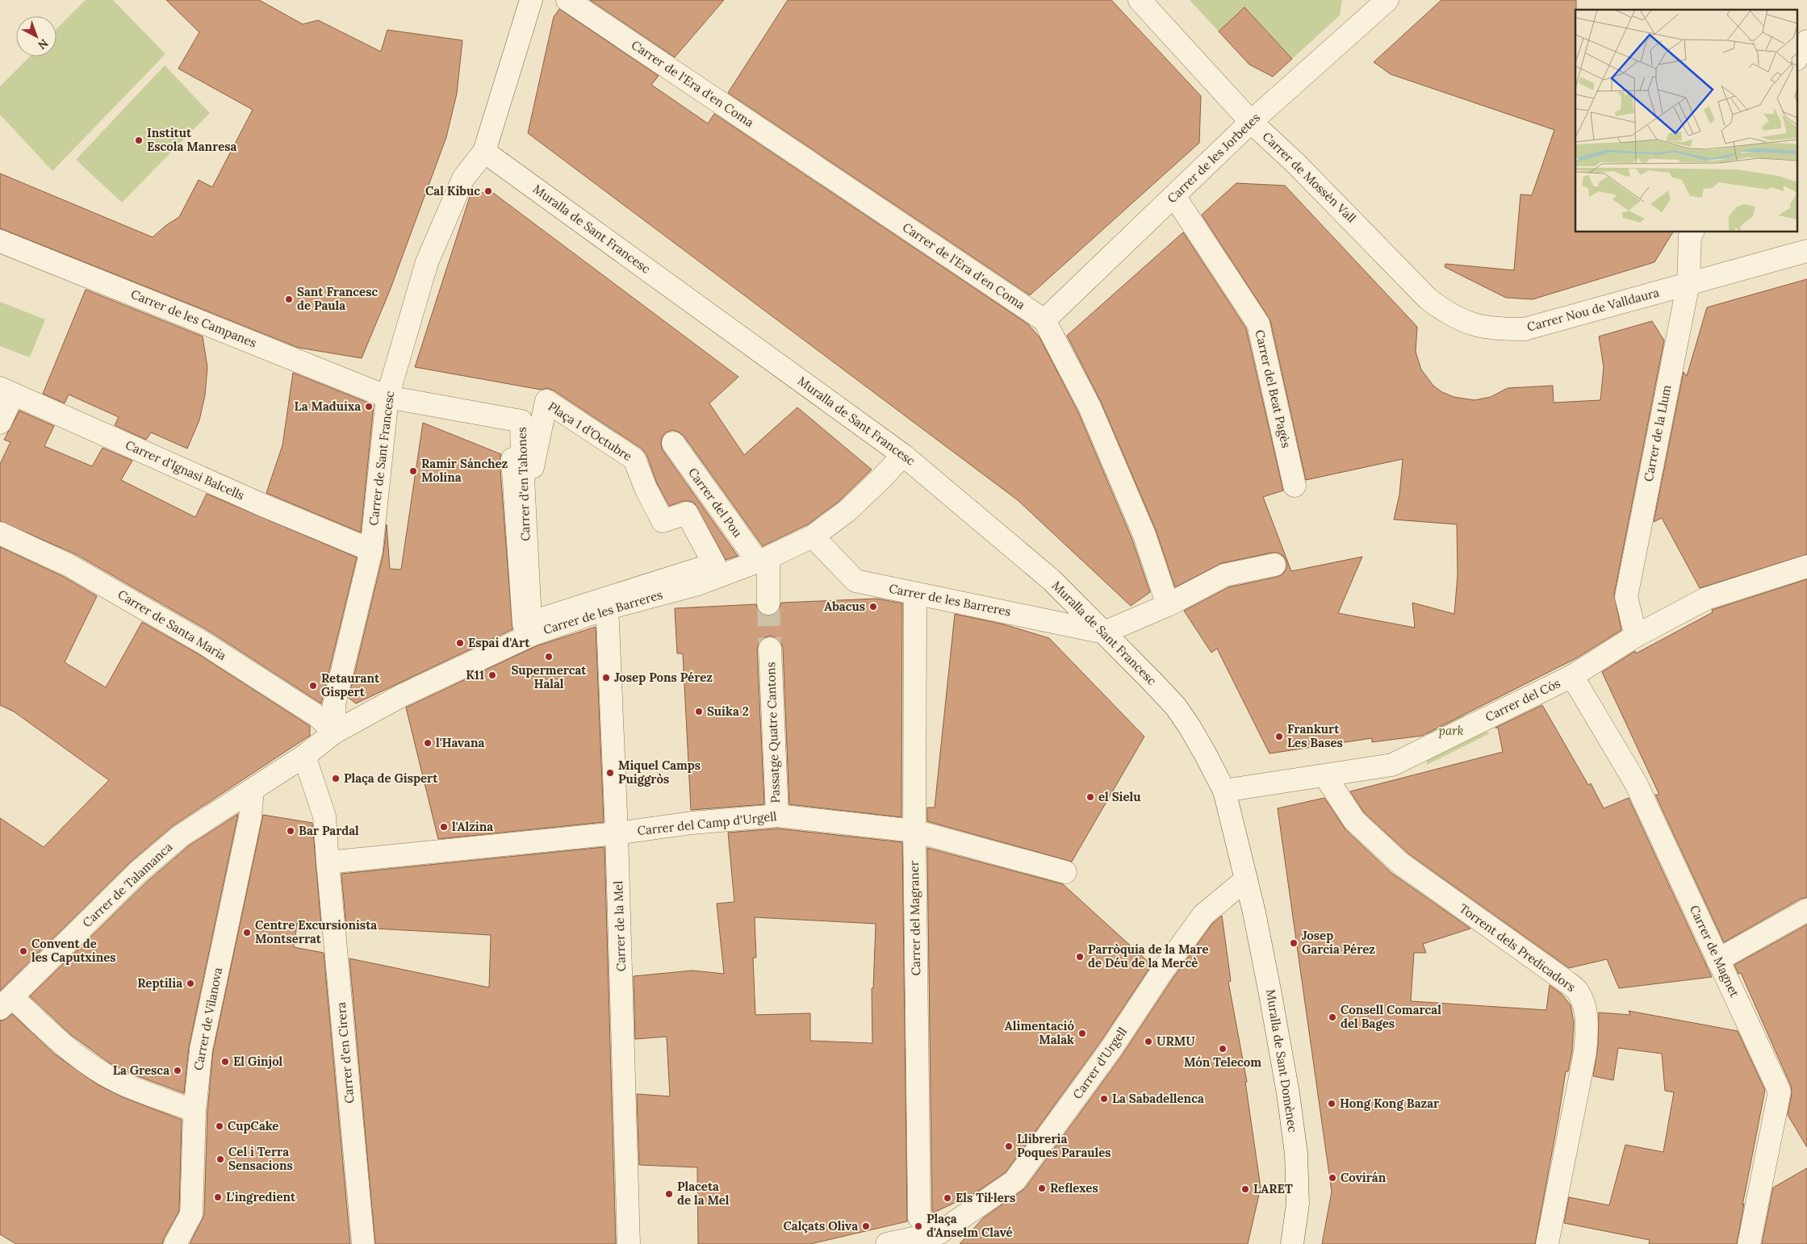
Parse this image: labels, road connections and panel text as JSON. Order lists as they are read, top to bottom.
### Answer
{
  "streets": {
    "street": [
      "Carrer de l'Era d'en Coma",
      "Carrer de les Jorbetes",
      "Carrer de Mossèn Vall",
      "Muralla de Sant Francesc",
      "Carrer Nou de Valldaura",
      "Carrer de les Campanes",
      "Carrer del Beat Pagès",
      "Plaça 1 d'Octubre",
      "Carrer de la Llum",
      "Carrer de Sant Francesc",
      "Carrer d'Ignasi Balcells",
      "Carrer d'en Tahones",
      "Carrer del Pou",
      "Carrer de les Barreres",
      "Carrer de Santa Maria",
      "Carrer del Cós",
      "Passatge Quatre Cantons",
      "Carrer del Camp d'Urgell",
      "Carrer de Talamanca",
      "Carrer del Magraner",
      "Carrer de la Mel",
      "Torrent dels Predicadors",
      "Carrer de Magnet",
      "Carrer de Vilanova",
      "Carrer d'en Cirera",
      "Muralla de Sant Domènec",
      "Carrer d'Urgell"
    ]
  },
  "crossings": [
    ["Carrer de l'Era d'en Coma", "Carrer de les Jorbetes"],
    ["Carrer de les Jorbetes", "Carrer de Mossèn Vall"],
    ["Carrer de les Jorbetes", "Carrer del Beat Pagès"],
    ["Carrer de Mossèn Vall", "Carrer Nou de Valldaura"],
    ["Muralla de Sant Francesc", "Carrer de Sant Francesc"],
    ["Muralla de Sant Francesc", "Carrer de les Barreres"],
    ["Muralla de Sant Francesc", "Carrer del Cós"],
    ["Muralla de Sant Francesc", "Muralla de Sant Domènec"],
    ["Muralla de Sant Francesc", "Carrer d'Urgell"],
    ["Carrer Nou de Valldaura", "Carrer de la Llum"],
    ["Carrer de les Campanes", "Carrer de Sant Francesc"],
    ["Carrer de les Campanes", "Carrer d'en Tahones"],
    ["Plaça 1 d'Octubre", "Carrer d'en Tahones"],
    ["Plaça 1 d'Octubre", "Carrer de les Barreres"],
    ["Carrer de la Llum", "Carrer del Cós"],
    ["Carrer de Sant Francesc", "Carrer d'Ignasi Balcells"],
    ["Carrer de Sant Francesc", "Carrer d'en Tahones"],
    ["Carrer de Sant Francesc", "Carrer de les Barreres"],
    ["Carrer de Sant Francesc", "Carrer de Santa Maria"],
    ["Carrer d'en Tahones", "Carrer de les Barreres"],
    ["Carrer del Pou", "Carrer de les Barreres"],
    ["Carrer de les Barreres", "Carrer de Santa Maria"],
    ["Carrer de les Barreres", "Carrer de Talamanca"],
    ["Carrer de les Barreres", "Carrer del Magraner"],
    ["Carrer de les Barreres", "Carrer de la Mel"],
    ["Carrer de les Barreres", "Carrer d'en Cirera"],
    ["Carrer del Cós", "Torrent dels Predicadors"],
    ["Carrer del Cós", "Carrer de Magnet"],
    ["Passatge Quatre Cantons", "Carrer del Camp d'Urgell"],
    ["Carrer del Camp d'Urgell", "Carrer del Magraner"],
    ["Carrer del Camp d'Urgell", "Carrer de la Mel"],
    ["Carrer del Camp d'Urgell", "Carrer d'en Cirera"],
    ["Carrer de Talamanca", "Carrer de Vilanova"],
    ["Carrer de Talamanca", "Carrer d'en Cirera"],
    ["Carrer del Magraner", "Carrer d'Urgell"],
    ["Muralla de Sant Domènec", "Carrer d'Urgell"]
  ],
  "parks": ["park"],
  "places": [
    "Institut Escola Manresa",
    "Cal Kibuc",
    "Sant Francesc de Paula",
    "La Maduixa",
    "Ramir Sánchez Molina",
    "Abacus",
    "Espai d'Art",
    "Supermercat Halal",
    "K11",
    "Josep Pons Pérez",
    "Retaurant Gispert",
    "Suika 2",
    "Frankurt Les Bases",
    "l'Havana",
    "Miquel Camps Puiggròs",
    "Plaça de Gispert",
    "el Sielu",
    "l'Alzina",
    "Bar Pardal",
    "Centre Excursionista Montserrat",
    "Josep García Pérez",
    "Convent de les Caputxines",
    "Parròquia de la Mare de Déu de la Mercè",
    "Reptilia",
    "Consell Comarcal del Bages",
    "Alimentació Malak",
    "URMU",
    "Món Telecom",
    "El Ginjol",
    "La Gresca",
    "La Sabadellenca",
    "Hong Kong Bazar",
    "CupCake",
    "Llibreria Poques Paraules",
    "Cel i Terra Sensacions",
    "Covirán",
    "Reflexes",
    "LARET",
    "Placeta de la Mel",
    "L'ingredient",
    "Els Til·lers",
    "Calçats Oliva",
    "Plaça d'Anselm Clavé"
  ],
  "north": "bottom right"
}
